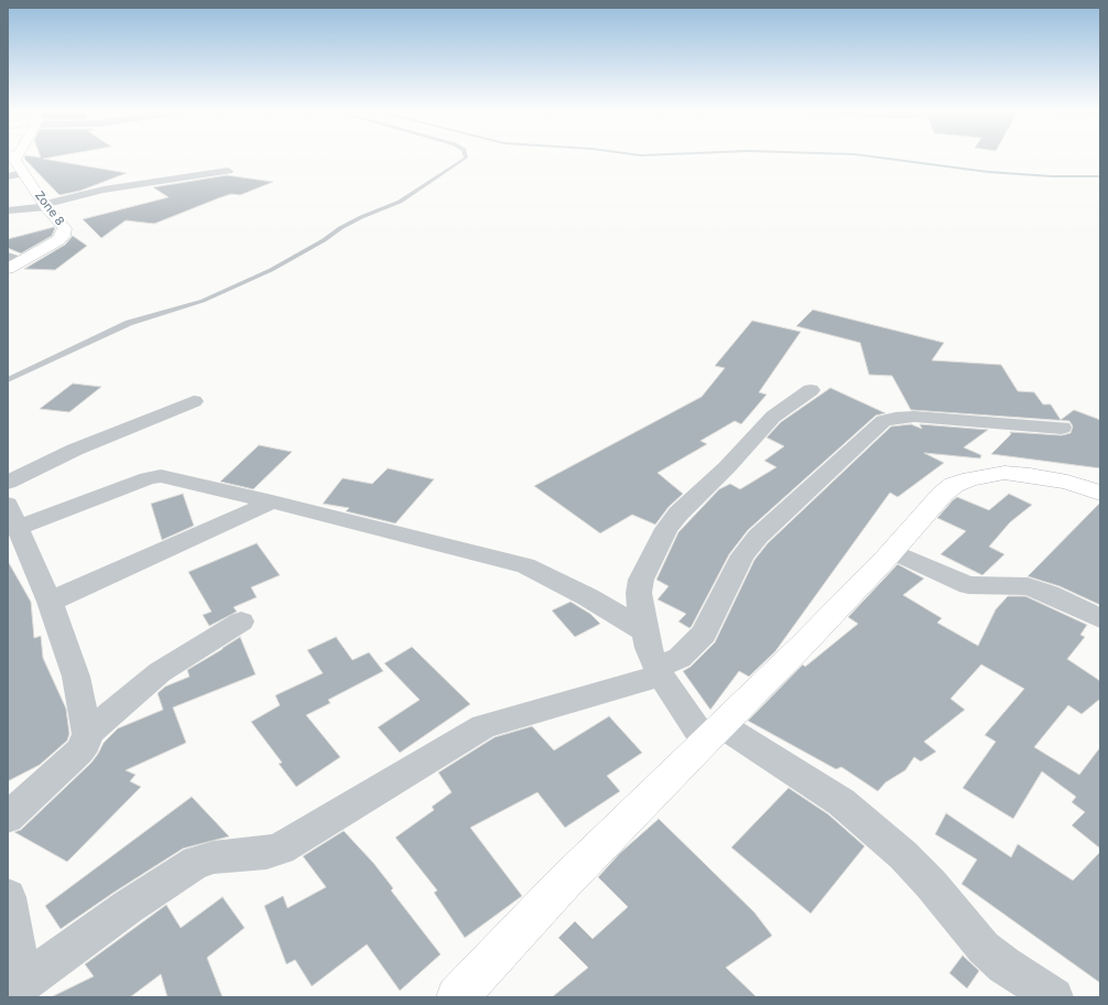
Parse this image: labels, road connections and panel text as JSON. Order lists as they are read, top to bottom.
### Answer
{
  "streets": {
    "main road": ["Zone 8"]
  }
}
